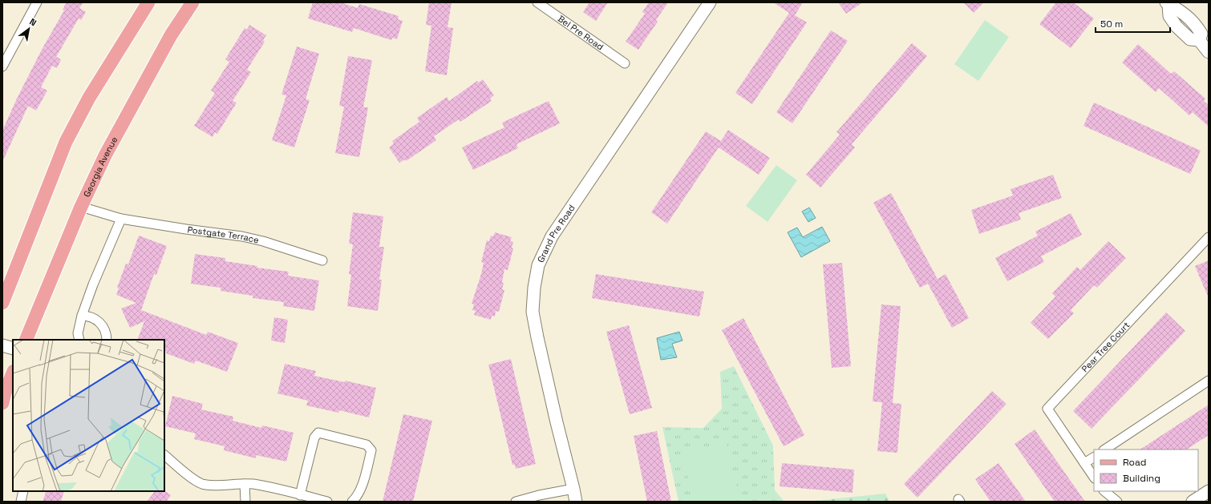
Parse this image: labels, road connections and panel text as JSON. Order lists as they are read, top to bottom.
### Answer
{
  "streets": {
    "main road": ["Georgia Avenue"],
    "street": [
      "Bel Pre Road",
      "Grand Pre Road",
      "Postgate Terrace",
      "Pear Tree Court"
    ]
  },
  "crossings": [
    ["Georgia Avenue", "Postgate Terrace"]
  ],
  "legend": ["Road", "Building"],
  "scale_bar": "50 m",
  "north": "top right"
}
